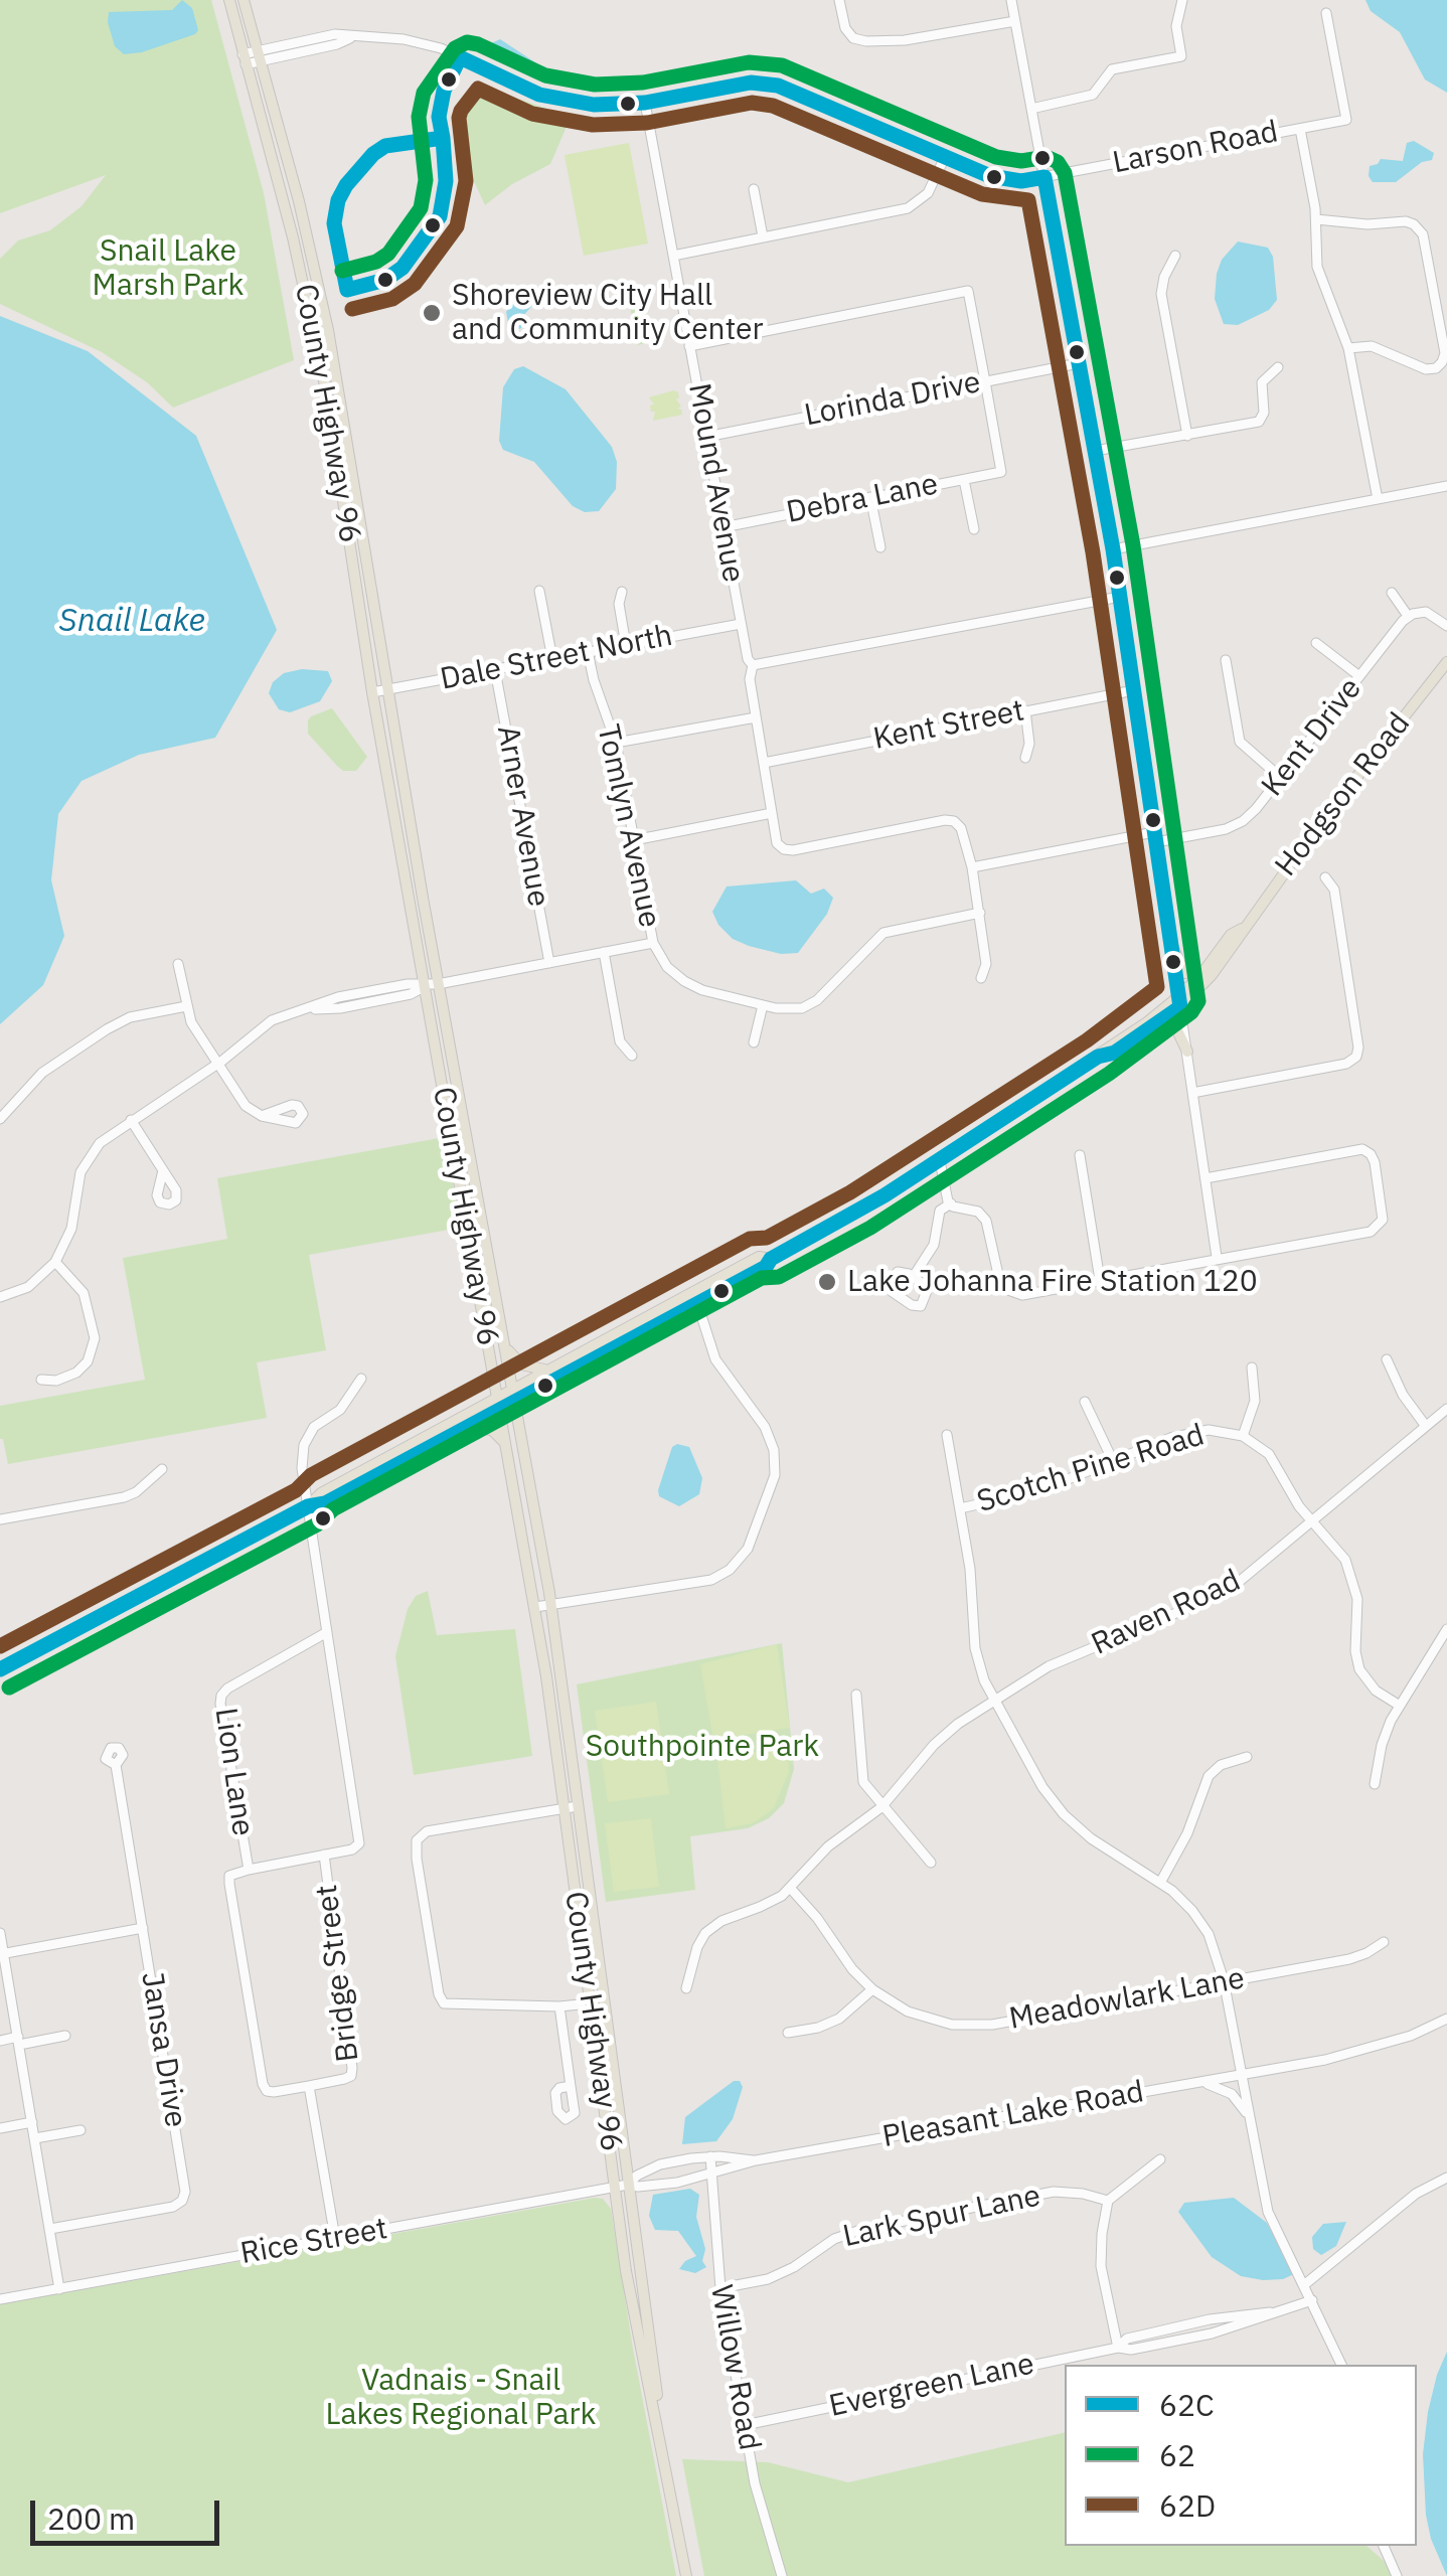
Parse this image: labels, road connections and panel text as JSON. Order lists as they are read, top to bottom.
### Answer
{
  "streets": {
    "main road": ["County Highway 96", "Hodgson Road"],
    "street": [
      "Larson Road",
      "Lorinda Drive",
      "Mound Avenue",
      "Debra Lane",
      "Dale Street North",
      "Kent Street",
      "Kent Drive",
      "Arner Avenue",
      "Tomlyn Avenue",
      "Scotch Pine Road",
      "Raven Road",
      "Lion Lane",
      "Bridge Street",
      "Meadowlark Lane",
      "Jansa Drive",
      "Pleasant Lake Road",
      "Lark Spur Lane",
      "Rice Street",
      "Willow Road",
      "Evergreen Lane"
    ]
  },
  "crossings": [
    ["Larson Road", "County Highway 96"],
    ["Larson Road", "Mound Avenue"],
    ["Lorinda Drive", "Mound Avenue"],
    ["Lorinda Drive", "Debra Lane"],
    ["County Highway 96", "Dale Street North"],
    ["County Highway 96", "Hodgson Road"],
    ["County Highway 96", "Pleasant Lake Road"],
    ["County Highway 96", "Rice Street"],
    ["Mound Avenue", "Debra Lane"],
    ["Mound Avenue", "Dale Street North"],
    ["Mound Avenue", "Kent Street"],
    ["Mound Avenue", "Kent Drive"],
    ["Dale Street North", "Arner Avenue"],
    ["Dale Street North", "Tomlyn Avenue"],
    ["Hodgson Road", "Bridge Street"],
    ["Scotch Pine Road", "Raven Road"],
    ["Scotch Pine Road", "Meadowlark Lane"],
    ["Scotch Pine Road", "Pleasant Lake Road"],
    ["Scotch Pine Road", "Evergreen Lane"],
    ["Raven Road", "Meadowlark Lane"],
    ["Lion Lane", "Bridge Street"],
    ["Bridge Street", "Rice Street"],
    ["Pleasant Lake Road", "Rice Street"],
    ["Pleasant Lake Road", "Willow Road"],
    ["Lark Spur Lane", "Willow Road"],
    ["Willow Road", "Evergreen Lane"]
  ],
  "water": ["Snail Lake"],
  "parks": ["Snail Lake Marsh Park", "Southpointe Park", "Vadnais - Snail Lakes Regional Park"],
  "places": ["Shoreview City Hall and Community Center", "Lake Johanna Fire Station 120"],
  "lines": ["transit line 62", "transit line 62C", "transit line 62D"],
  "legend": ["62C", "62", "62D"],
  "scale_bar": "200 m"
}
